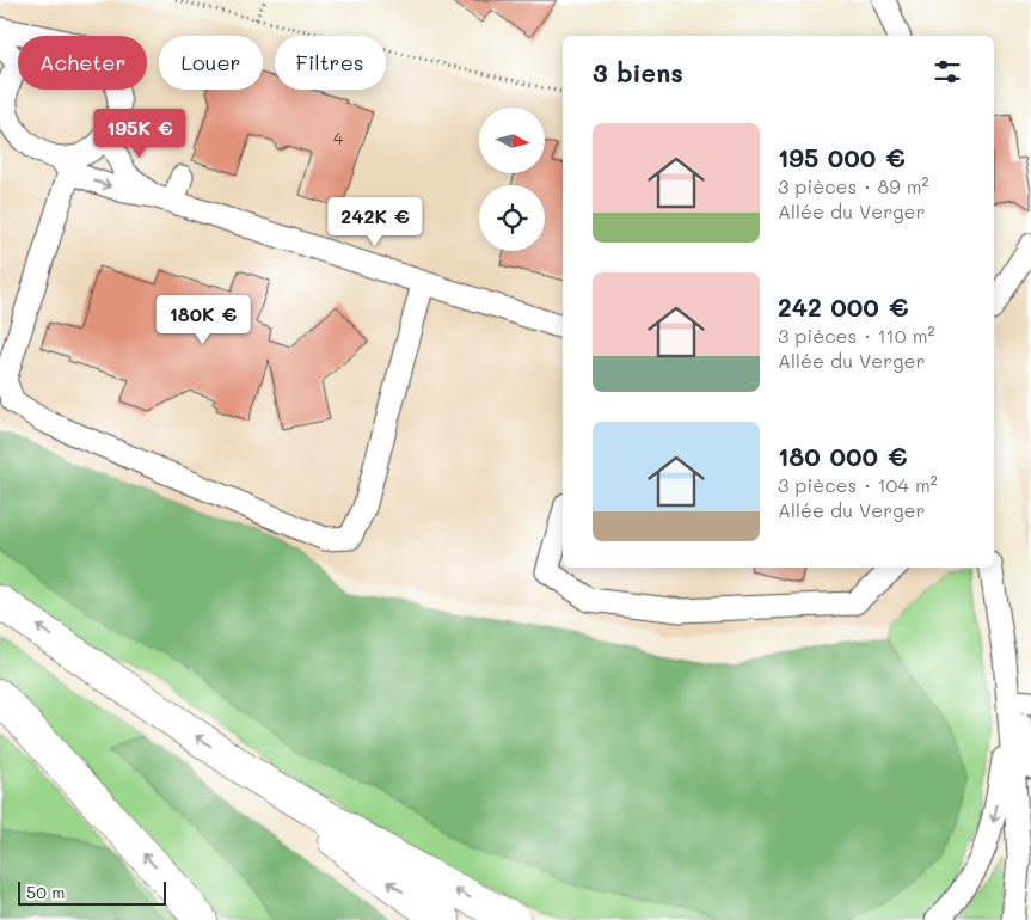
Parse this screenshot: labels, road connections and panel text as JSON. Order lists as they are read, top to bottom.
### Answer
{
  "house_numbers": ["4"],
  "scale_bar": "50 m",
  "north": "right",
  "page": {
    "chip": ["Acheter", "Louer", "Filtres"],
    "heading": "3 biens",
    "list": [
      {
        "name": "195 000 €",
        "note": "3 pièces · 89 m² · Allée du Verger"
      },
      {
        "name": "242 000 €",
        "note": "3 pièces · 110 m² · Allée du Verger"
      },
      {
        "name": "180 000 €",
        "note": "3 pièces · 104 m² · Allée du Verger"
      }
    ],
    "price": ["195K €", "242K €", "180K €"],
    "scale": "50 m"
  }
}
